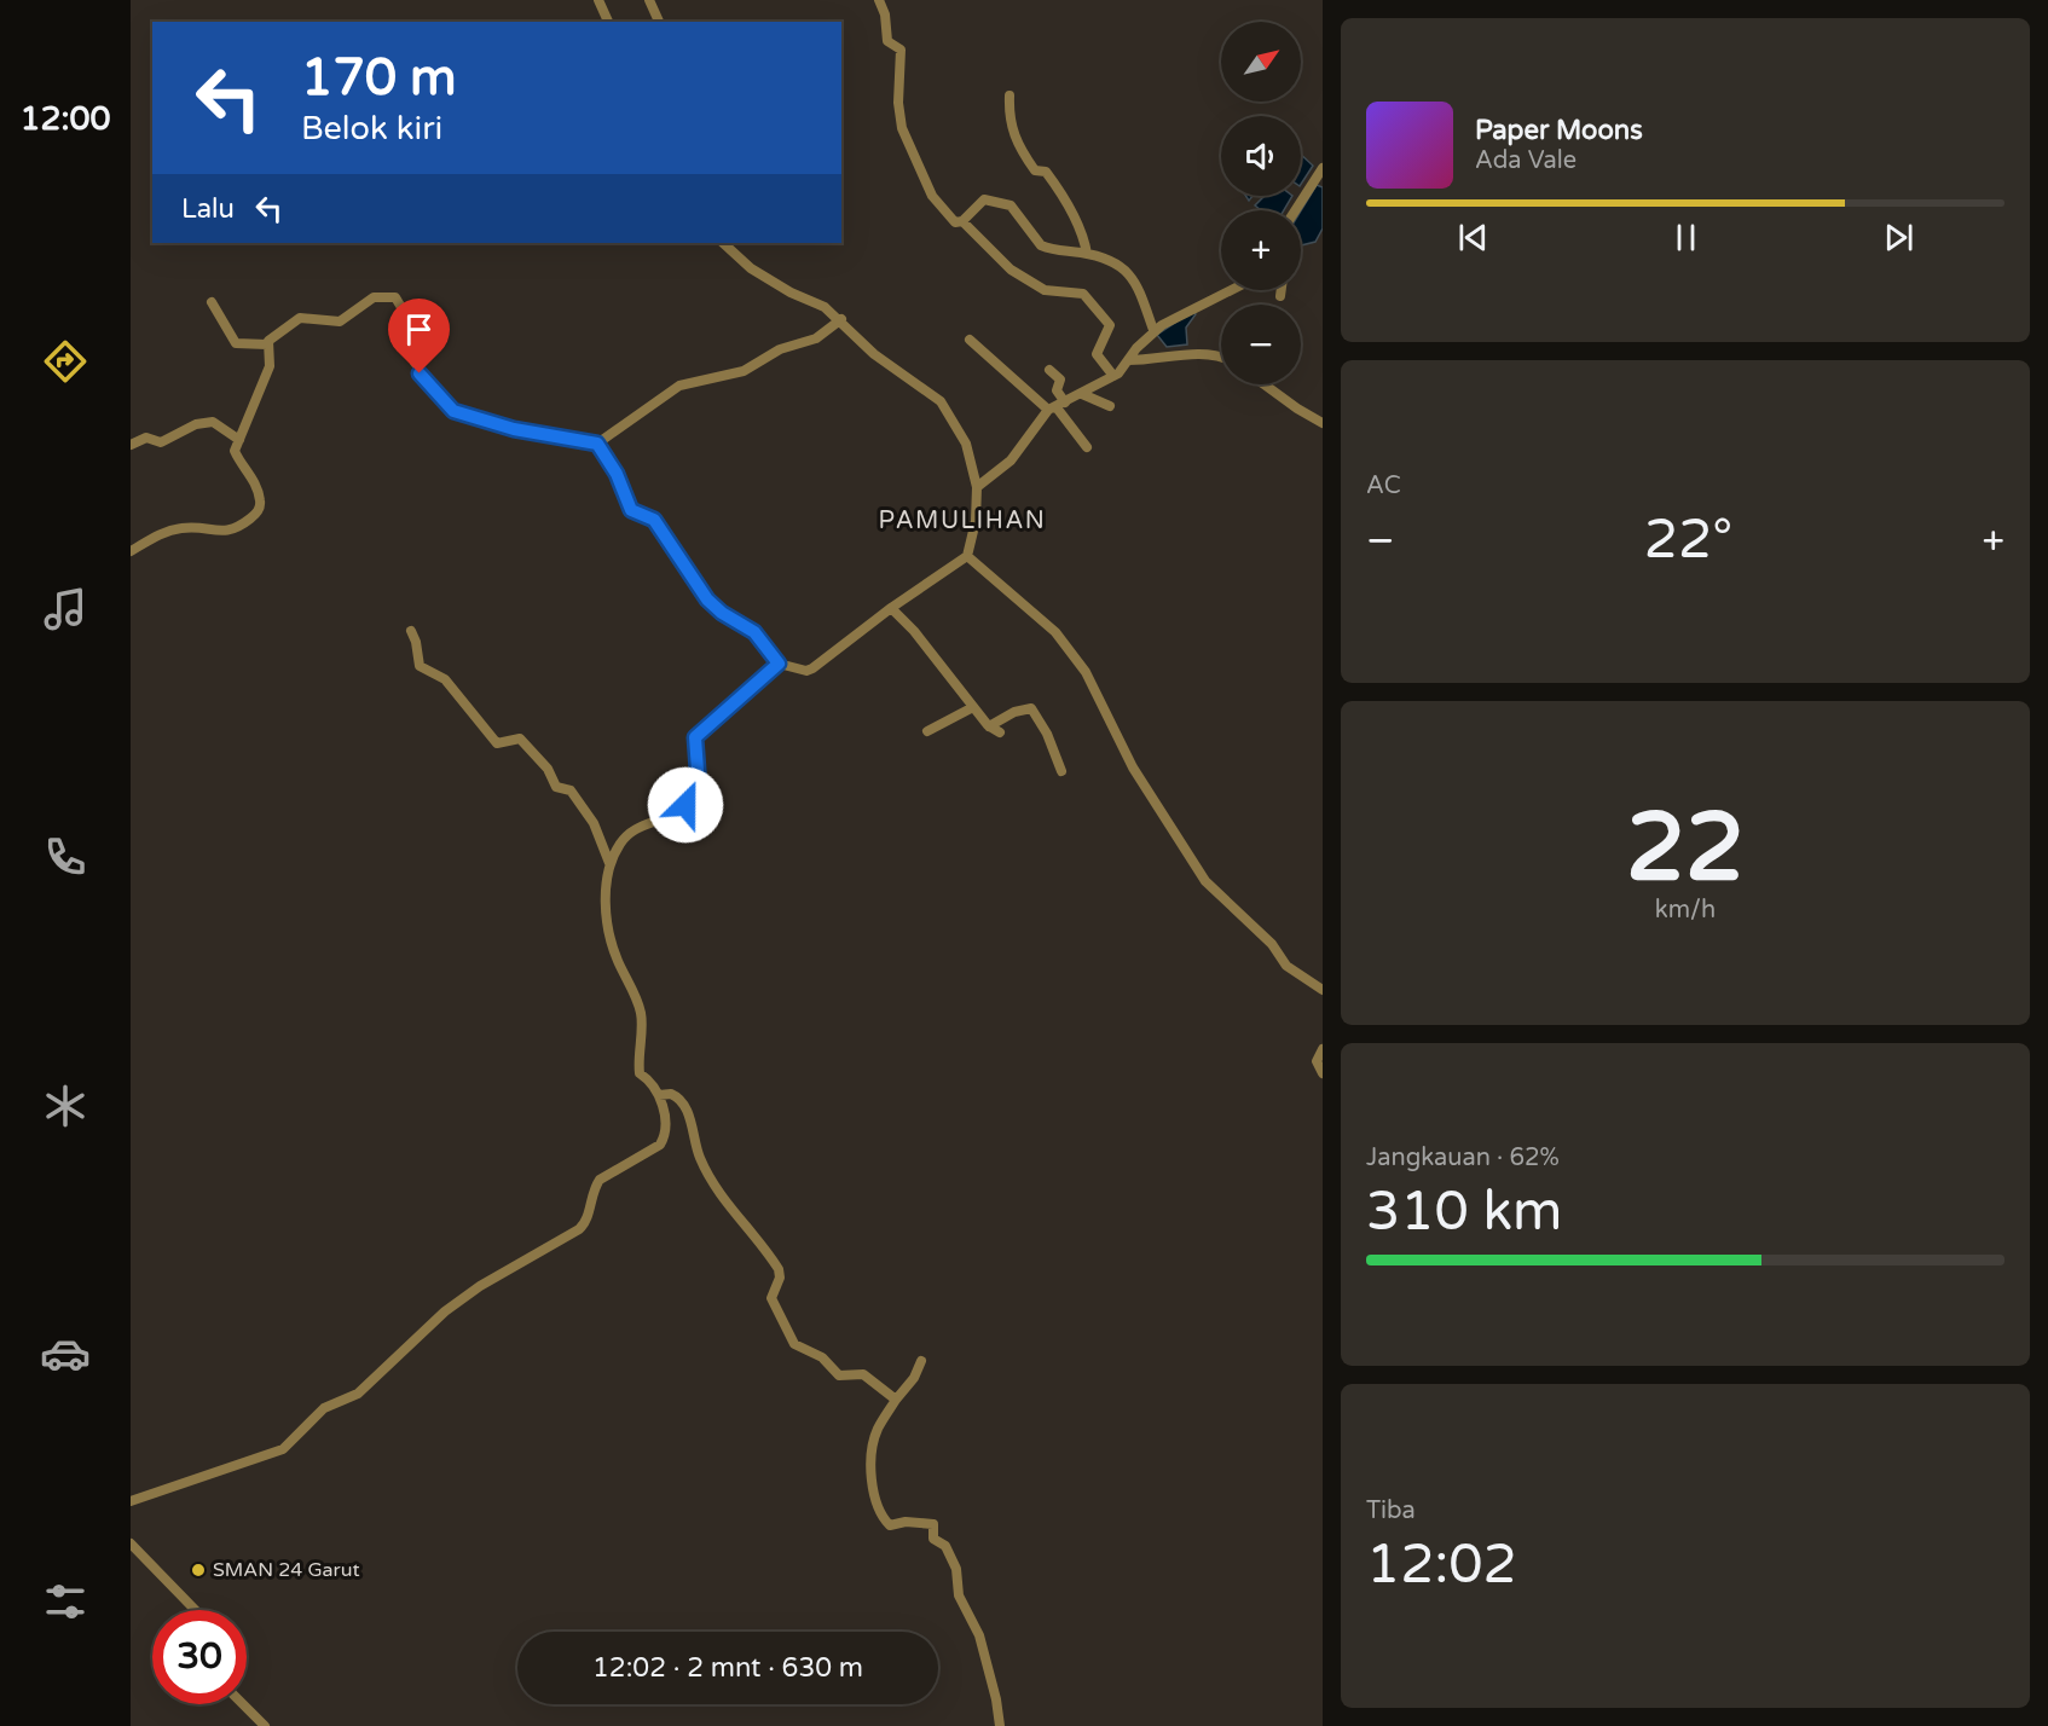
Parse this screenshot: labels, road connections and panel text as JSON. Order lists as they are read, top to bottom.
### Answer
{
  "districts": ["PAMULIHAN"],
  "places": ["SMAN 24 Garut"],
  "north": "top right",
  "page": {
    "tabs": "12:00",
    "map_buttons": ["+", "−"],
    "turn": ["170 m", "Belok kiri"],
    "song": ["Paper Moons", "Ada Vale"],
    "then": "Lalu",
    "tile": [
      "AC",
      ["22", "km/h"],
      ["Jangkauan · 62%", "310 km"],
      ["Tiba", "12:02"]
    ],
    "heat": ["−", "22°", "+"],
    "limit": "30",
    "trip": "12:02 · 2 mnt · 630 m"
  }
}
